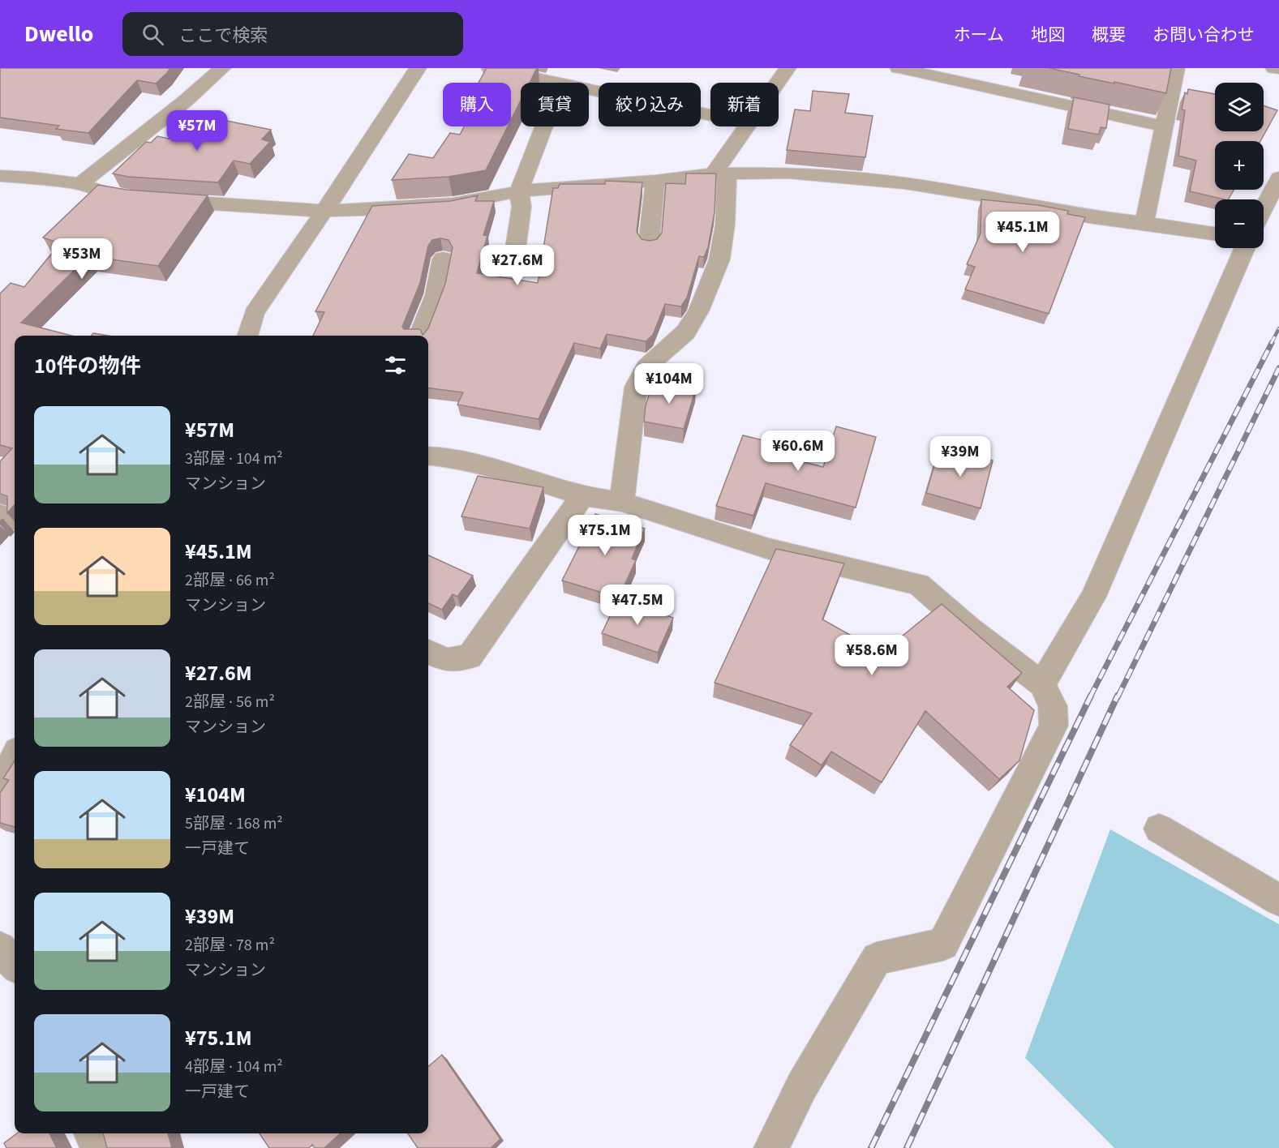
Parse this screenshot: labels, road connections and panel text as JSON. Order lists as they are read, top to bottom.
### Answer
{
  "page": {
    "header": "Dwello",
    "search": "ここで検索",
    "nav": [
      "ホーム",
      "地図",
      "概要",
      "お問い合わせ"
    ],
    "map_buttons": ["+", "−"],
    "chip": [
      "購入",
      "賃貸",
      "絞り込み",
      "新着"
    ],
    "price": [
      "¥57M",
      "¥45.1M",
      "¥53M",
      "¥27.6M",
      "¥104M",
      "¥60.6M",
      "¥39M",
      "¥75.1M",
      "¥47.5M",
      "¥58.6M"
    ],
    "heading": "10件の物件",
    "list": [
      {
        "name": "¥57M",
        "note": "3部屋 · 104 m² · マンション"
      },
      {
        "name": "¥45.1M",
        "note": "2部屋 · 66 m² · マンション"
      },
      {
        "name": "¥27.6M",
        "note": "2部屋 · 56 m² · マンション"
      },
      {
        "name": "¥104M",
        "note": "5部屋 · 168 m² · 一戸建て"
      },
      {
        "name": "¥39M",
        "note": "2部屋 · 78 m² · マンション"
      },
      {
        "name": "¥75.1M",
        "note": "4部屋 · 104 m² · 一戸建て"
      }
    ]
  }
}
